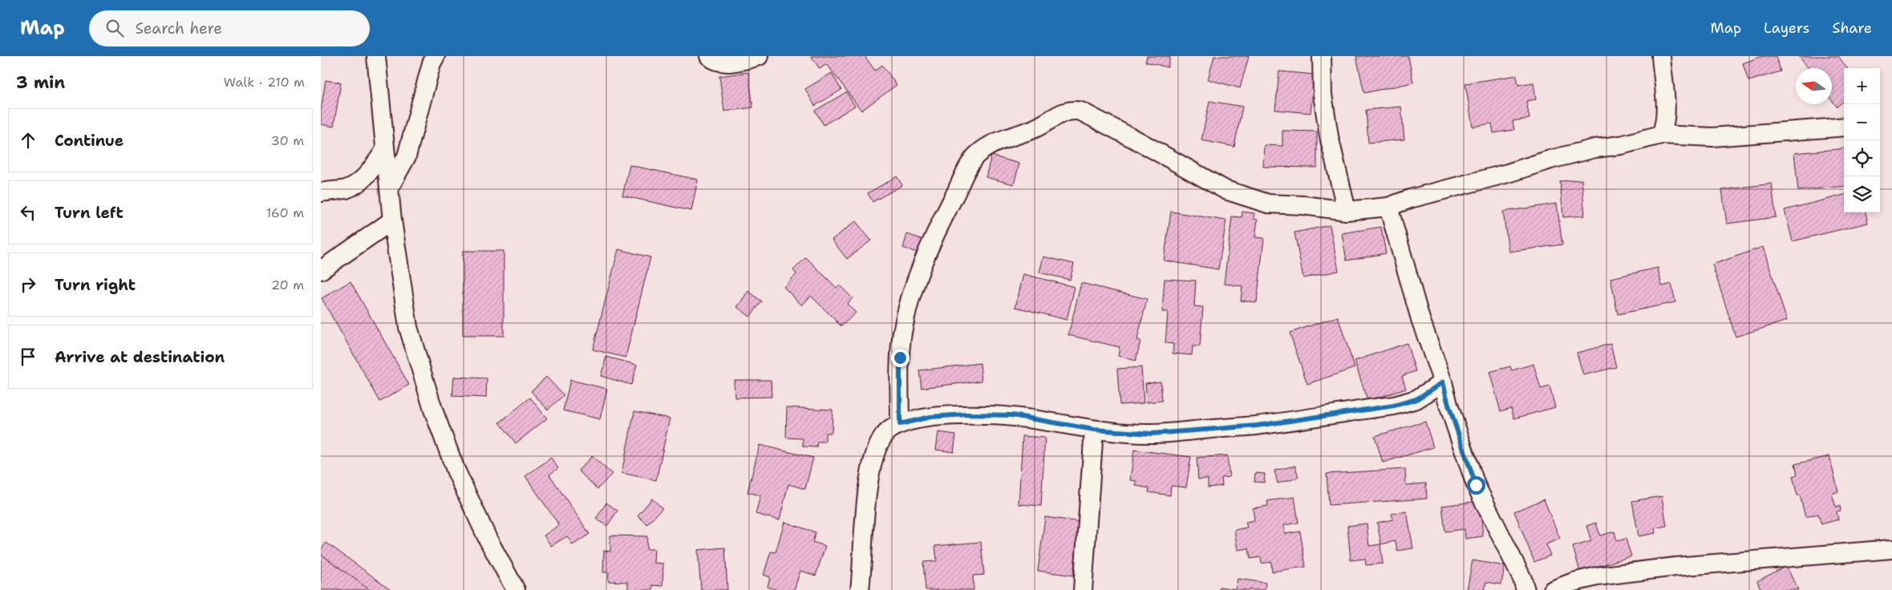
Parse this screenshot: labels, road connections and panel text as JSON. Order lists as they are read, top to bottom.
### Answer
{
  "north": "left",
  "page": {
    "header": "Map",
    "search": "Search here",
    "nav": ["Map", "Layers", "Share"],
    "heading": ["3 min", "Walk · 210 m"],
    "map_buttons": ["+", "−"],
    "list": [
      ["Continue", "30 m"],
      ["Turn left", "160 m"],
      ["Turn right", "20 m"],
      "Arrive at destination"
    ]
  }
}
